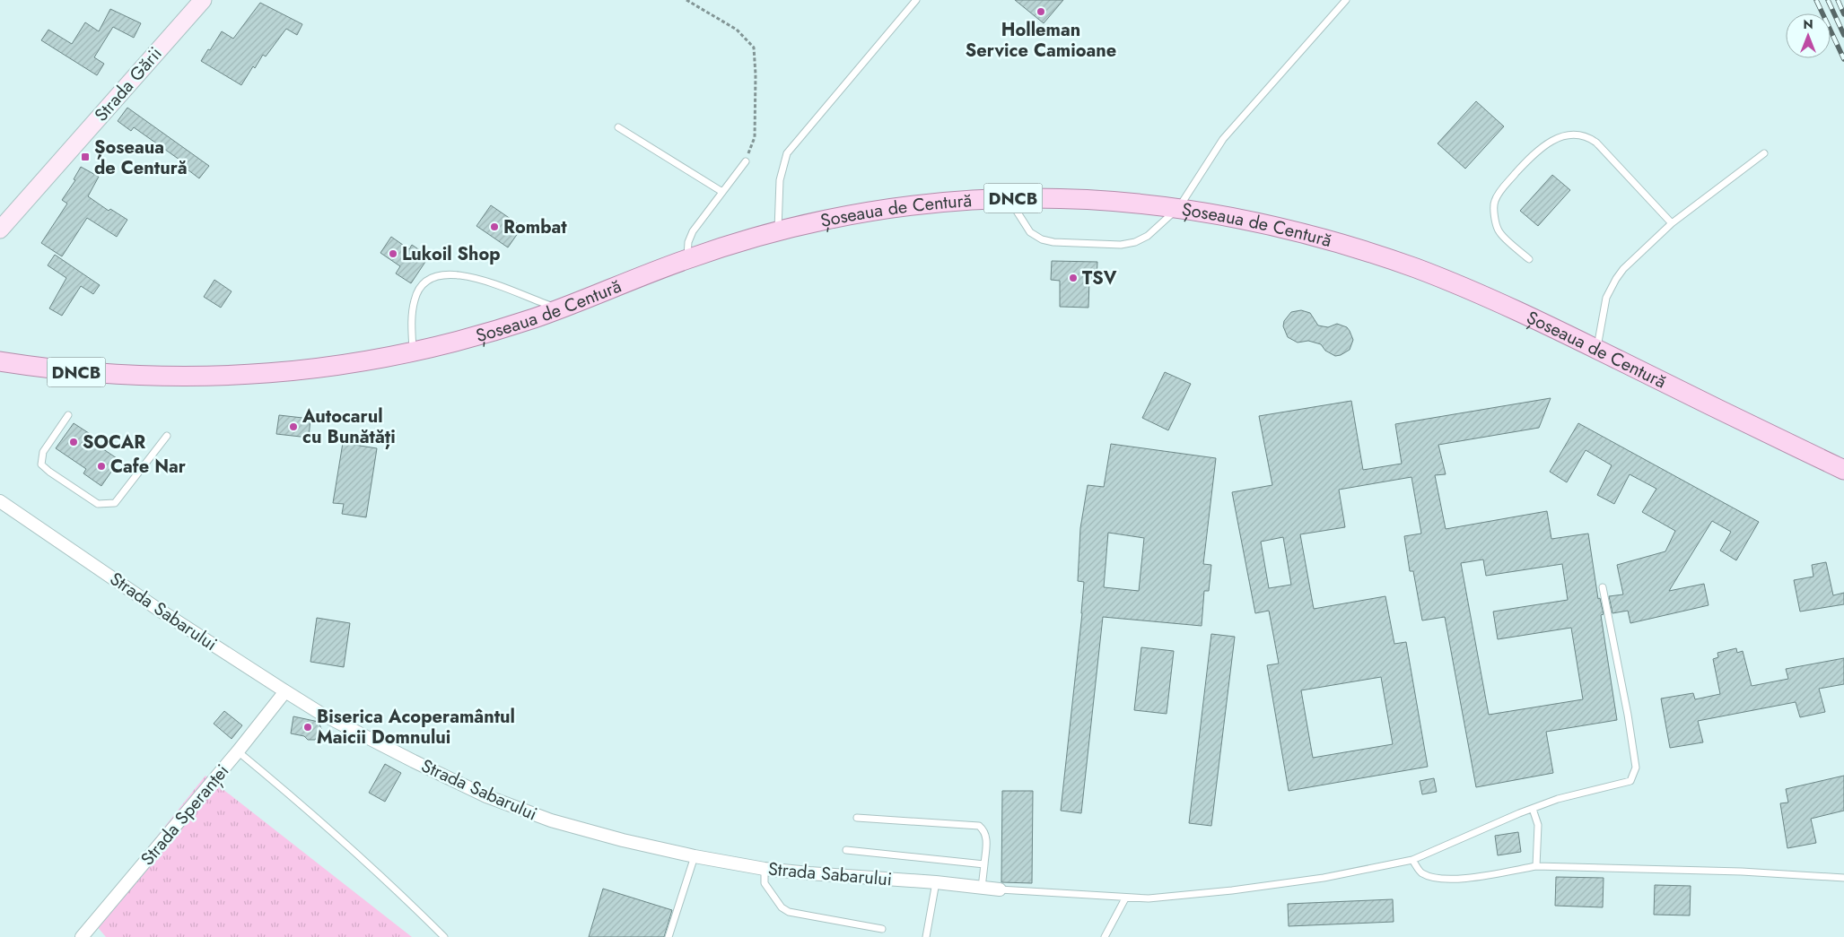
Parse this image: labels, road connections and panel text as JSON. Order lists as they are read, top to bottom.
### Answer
{
  "streets": {
    "main road": ["DNCB", "Șoseaua de Centură"],
    "street": ["Strada Gării", "Strada Sabarului", "Strada Speranței"]
  },
  "crossings": [
    ["Strada Sabarului", "Strada Speranței"]
  ],
  "places": {
    "other": [
      "Holleman Service Camioane",
      "Rombat",
      "Lukoil Shop",
      "TSV",
      "Autocarul cu Bunătăți",
      "SOCAR",
      "Cafe Nar",
      "Biserica Acoperamântul Maicii Domnului"
    ],
    "transit": ["Șoseaua de Centură"]
  },
  "north": "top"
}
